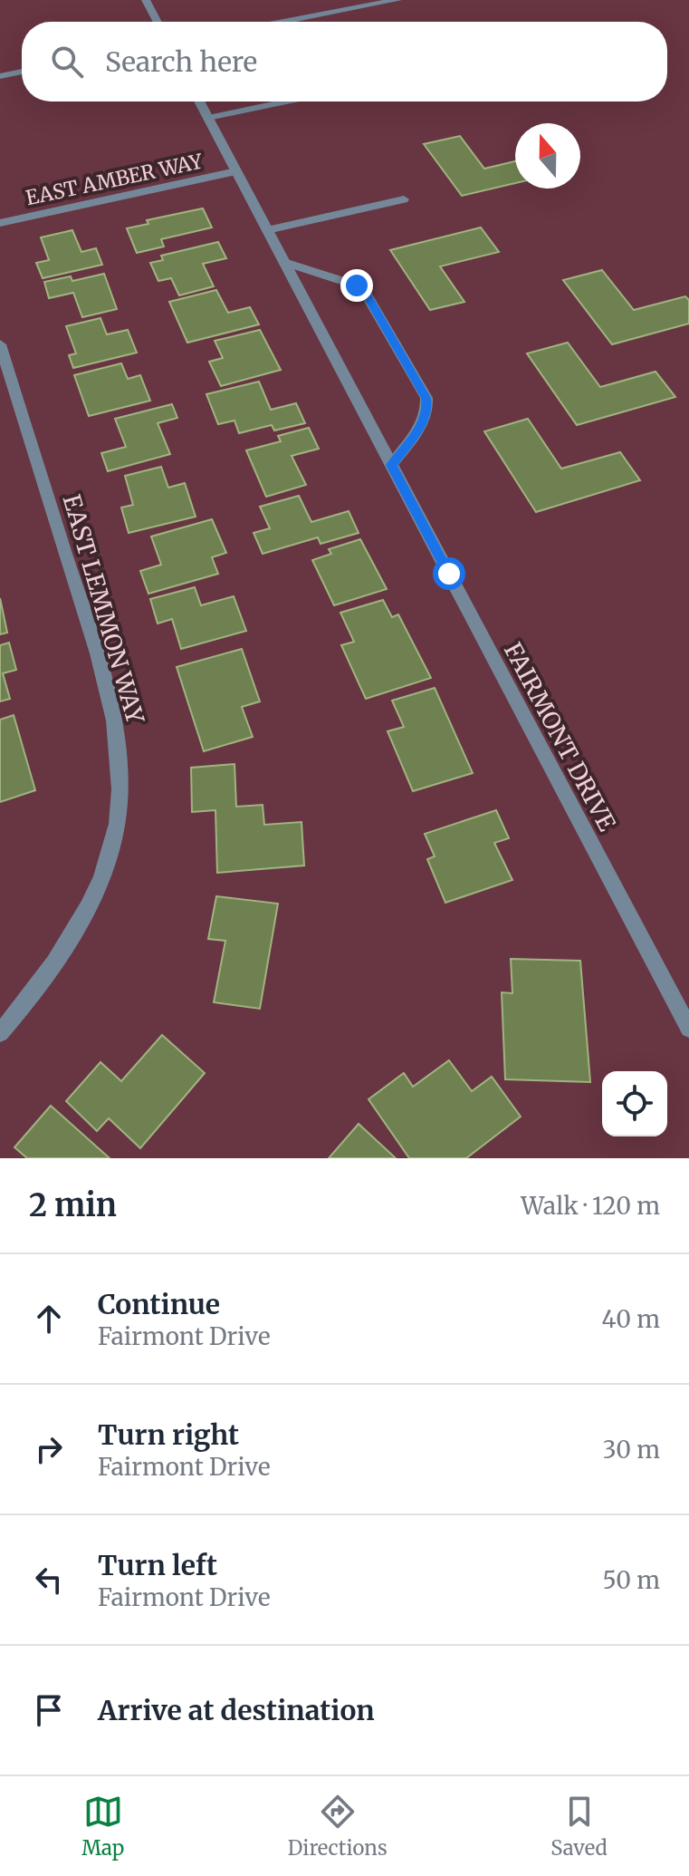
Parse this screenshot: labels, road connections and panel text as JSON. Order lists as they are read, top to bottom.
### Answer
{
  "streets": {
    "street": ["EAST AMBER WAY", "EAST LEMMON WAY", "FAIRMONT DRIVE"]
  },
  "crossings": [
    ["EAST AMBER WAY", "FAIRMONT DRIVE"]
  ],
  "north": "top",
  "page": {
    "search": "Search here",
    "heading": ["2 min", "Walk · 120 m"],
    "list": [
      ["Continue", "Fairmont Drive", "40 m"],
      ["Turn right", "Fairmont Drive", "30 m"],
      ["Turn left", "Fairmont Drive", "50 m"],
      "Arrive at destination"
    ],
    "nav": ["Map", "Directions", "Saved"]
  }
}
